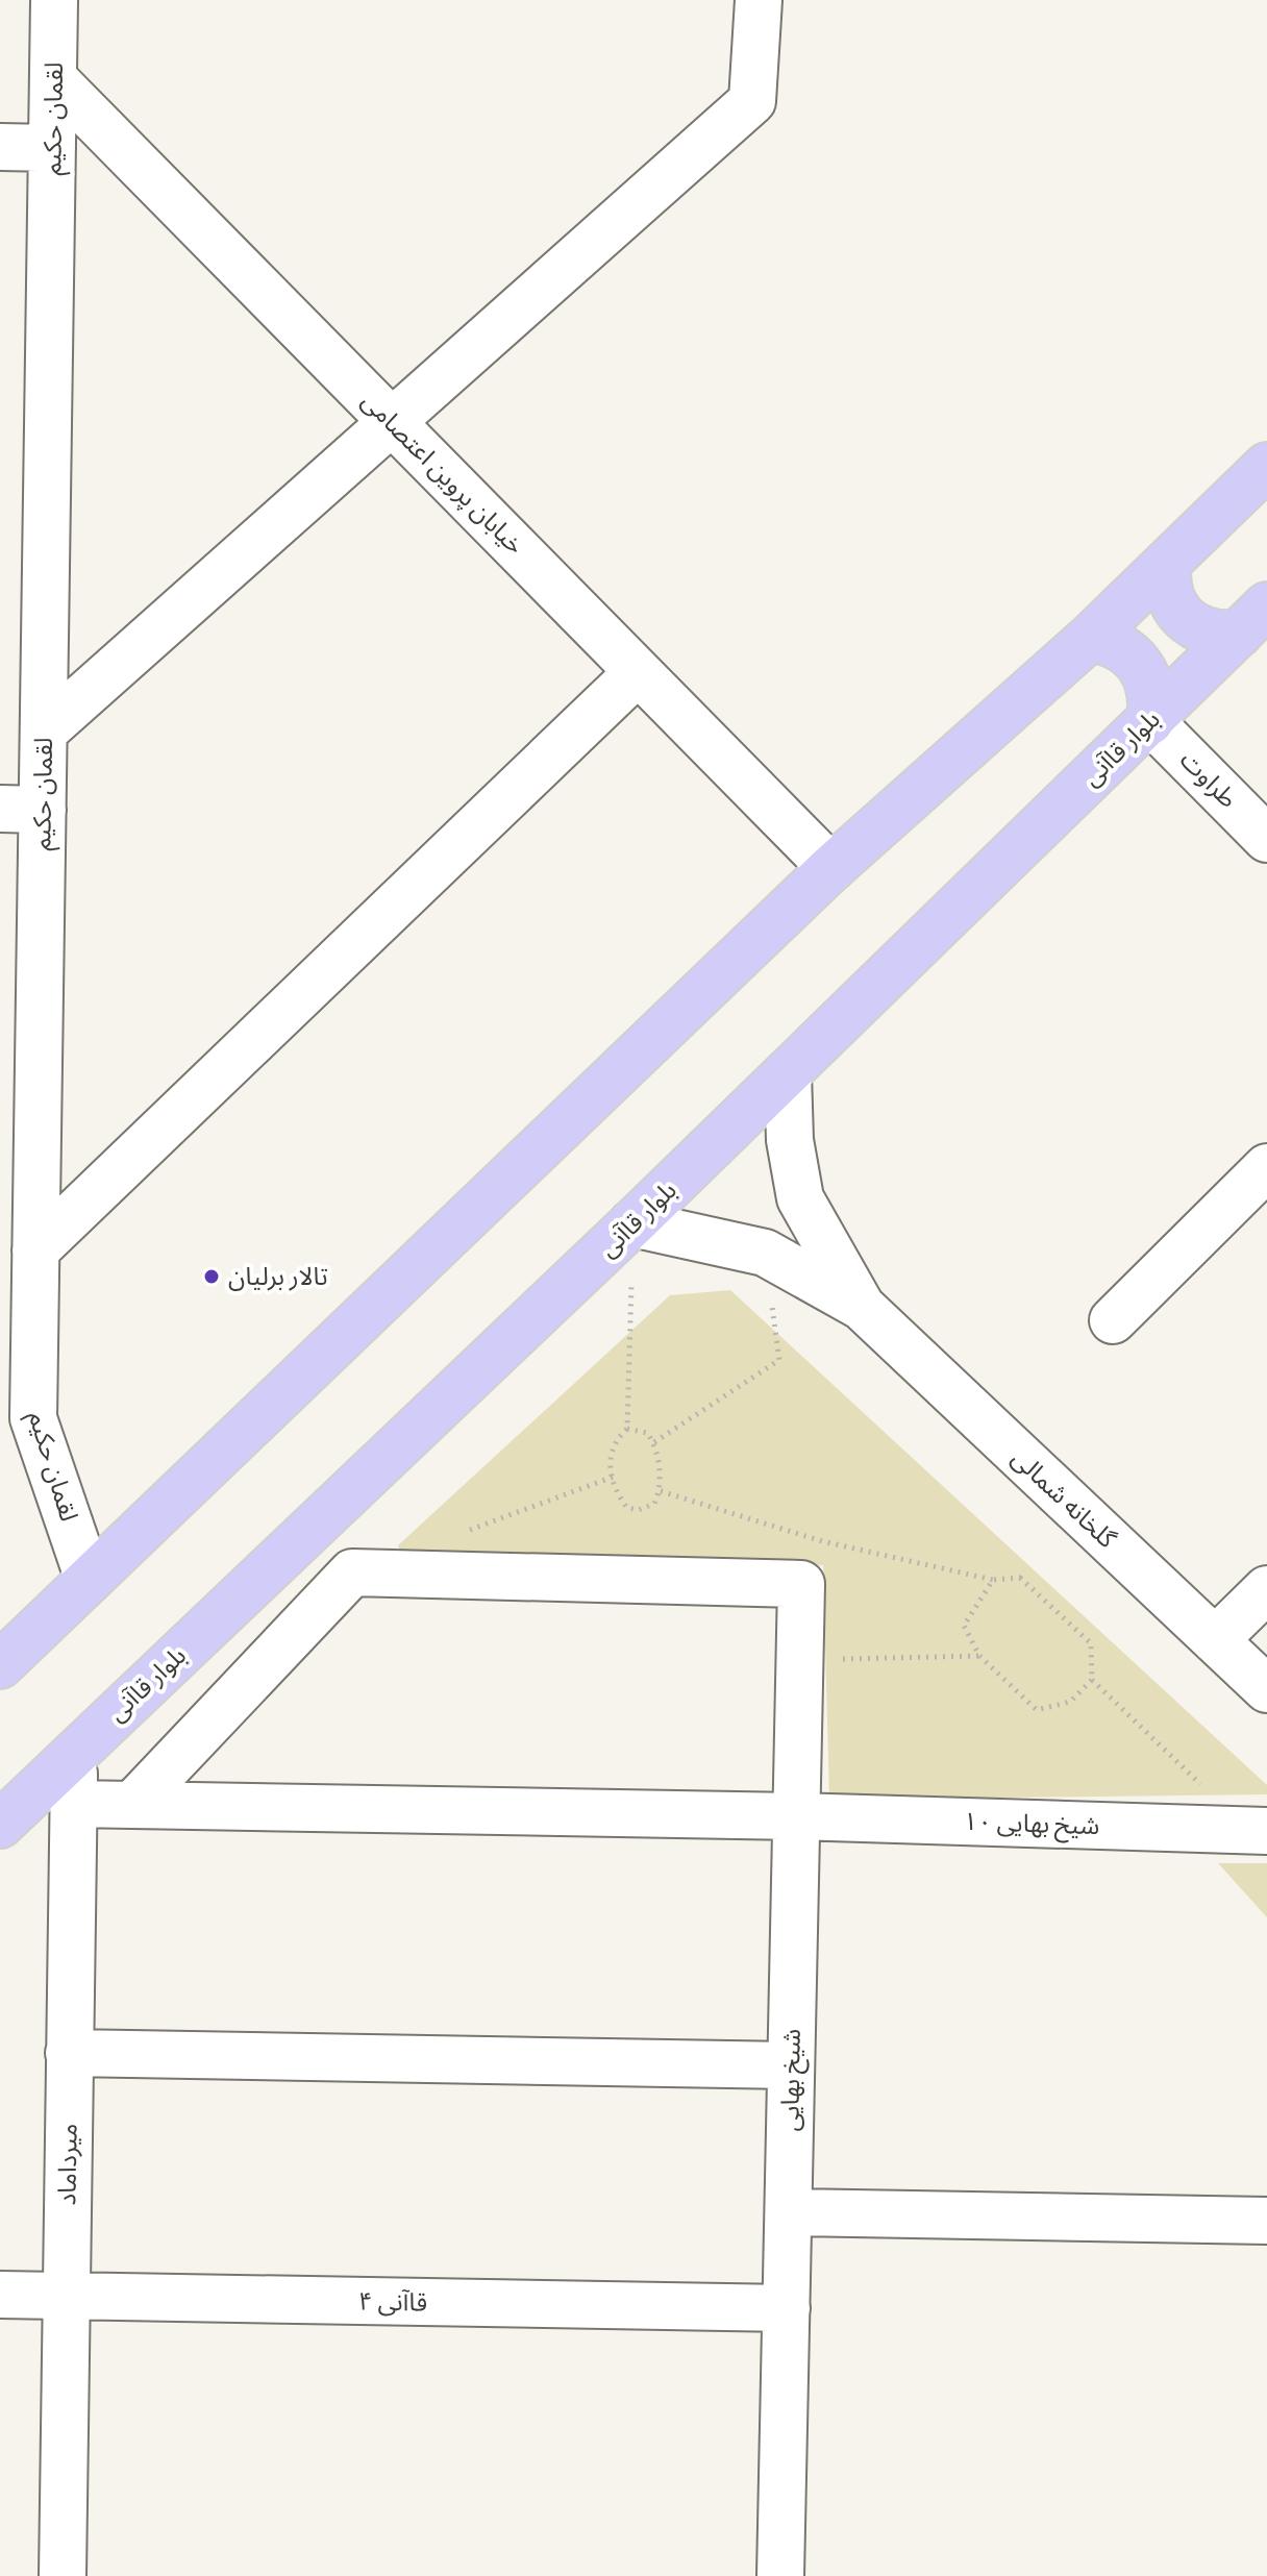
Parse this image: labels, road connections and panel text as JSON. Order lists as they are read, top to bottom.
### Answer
{
  "streets": {
    "main road": ["بلوار قاآنی"],
    "street": [
      "لقمان حکیم",
      "خیابان پروین اعتصامی",
      "طراوت",
      "گلخانه شمالی",
      "شیخ بهایی ۱۰",
      "شیخ بهایی",
      "میرداماد",
      "قاآنی ۴"
    ]
  },
  "crossings": [
    ["لقمان حکیم", "خیابان پروین اعتصامی"],
    ["بلوار قاآنی", "طراوت"],
    ["بلوار قاآنی", "میرداماد"],
    ["شیخ بهایی ۱۰", "شیخ بهایی"],
    ["شیخ بهایی ۱۰", "میرداماد"],
    ["شیخ بهایی", "قاآنی ۴"],
    ["میرداماد", "قاآنی ۴"]
  ],
  "places": ["تالار برلیان"]
}
